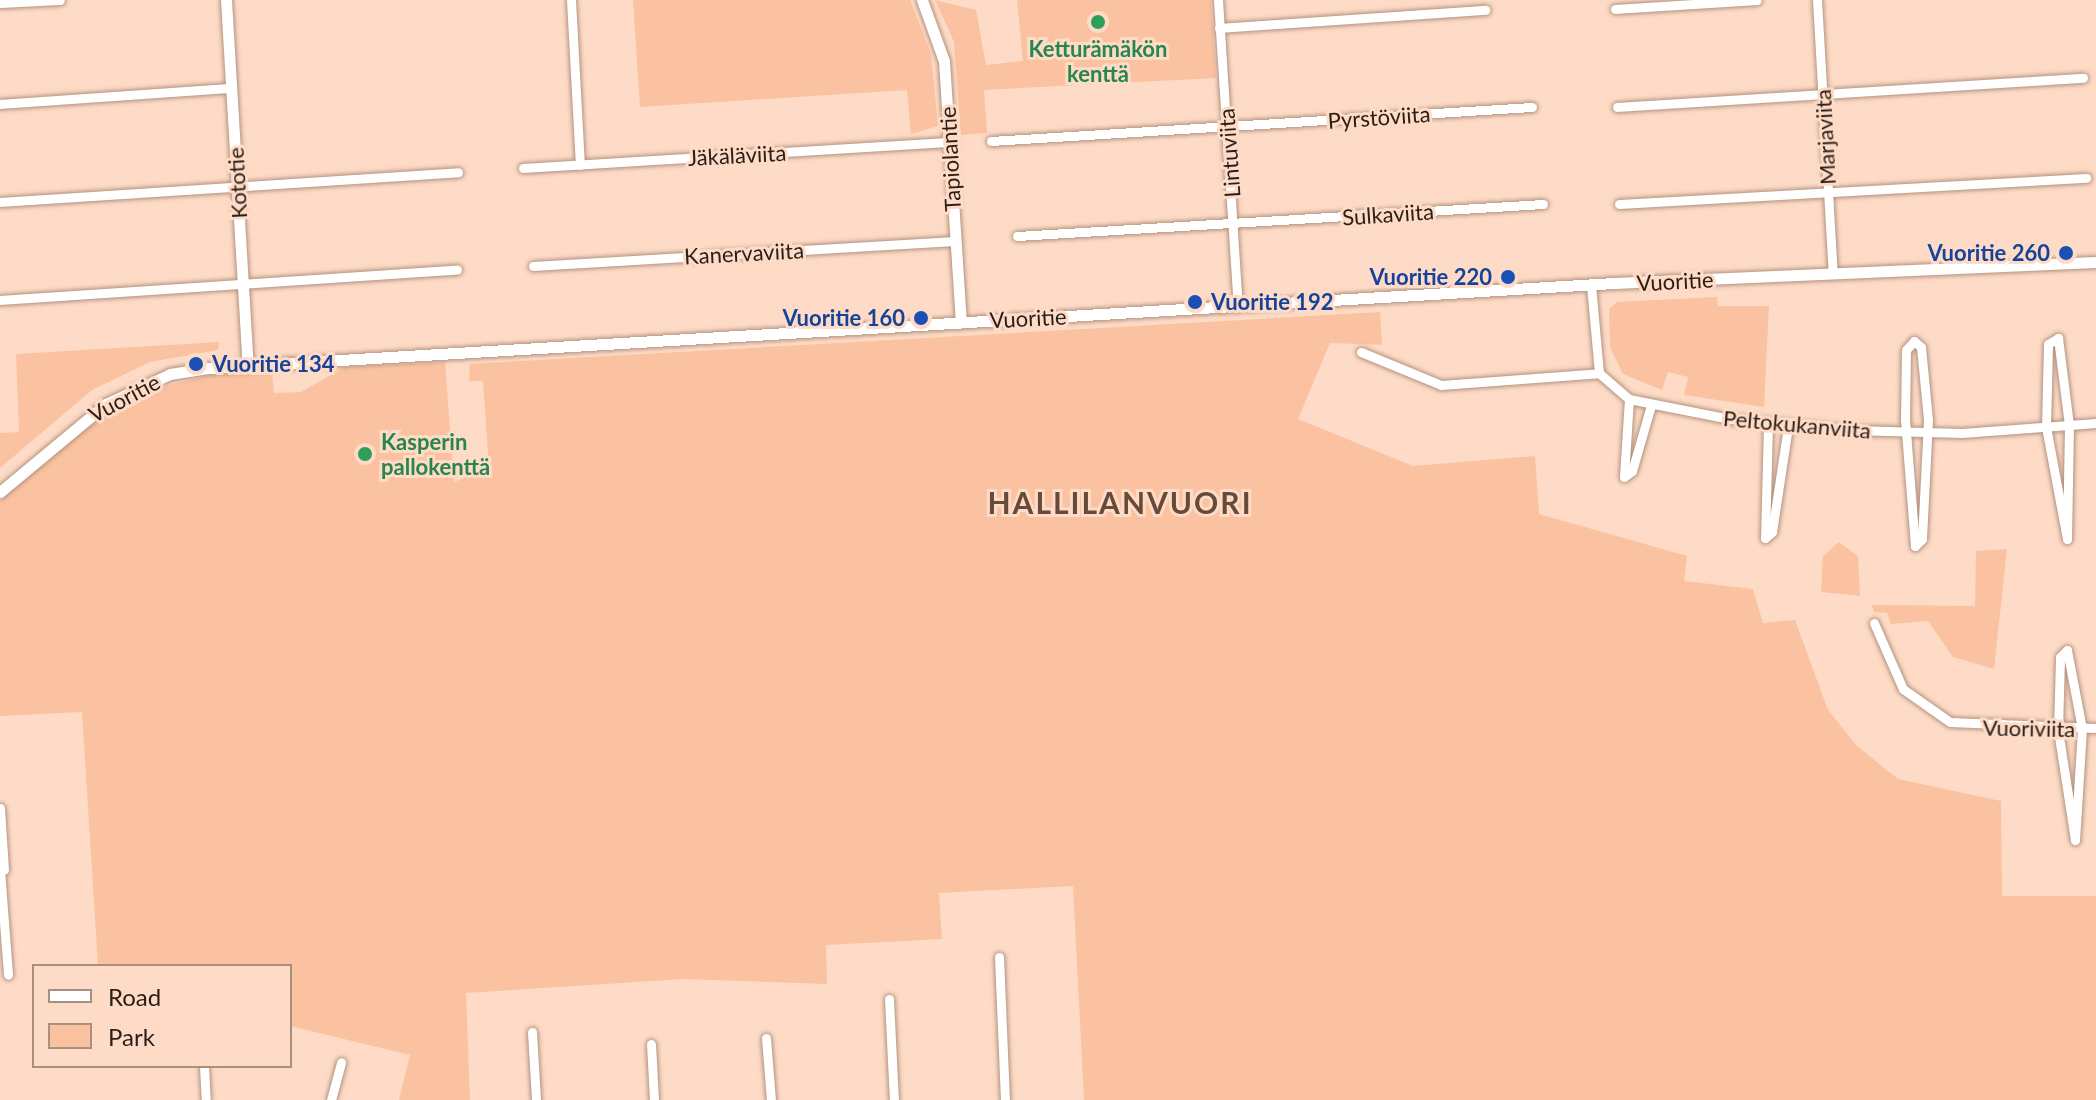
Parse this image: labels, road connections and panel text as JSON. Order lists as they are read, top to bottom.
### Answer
{
  "streets": {
    "street": [
      "Pyrstöviita",
      "Marjaviita",
      "Lintuviita",
      "Jäkäläviita",
      "Tapiolantie",
      "Kototie",
      "Sulkaviita",
      "Kanervaviita",
      "Vuoritie",
      "Peltokukanviita",
      "Vuoriviita"
    ]
  },
  "crossings": [
    ["Pyrstöviita", "Lintuviita"],
    ["Marjaviita", "Vuoritie"],
    ["Lintuviita", "Sulkaviita"],
    ["Lintuviita", "Vuoritie"],
    ["Jäkäläviita", "Tapiolantie"],
    ["Tapiolantie", "Kanervaviita"],
    ["Tapiolantie", "Vuoritie"],
    ["Kototie", "Vuoritie"]
  ],
  "districts": ["HALLILANVUORI"],
  "places": [
    "Ketturämäkön kenttä",
    "Vuoritie 260",
    "Vuoritie 220",
    "Vuoritie 192",
    "Vuoritie 160",
    "Vuoritie 134",
    "Kasperin pallokenttä"
  ],
  "legend": ["Road", "Park"]
}
